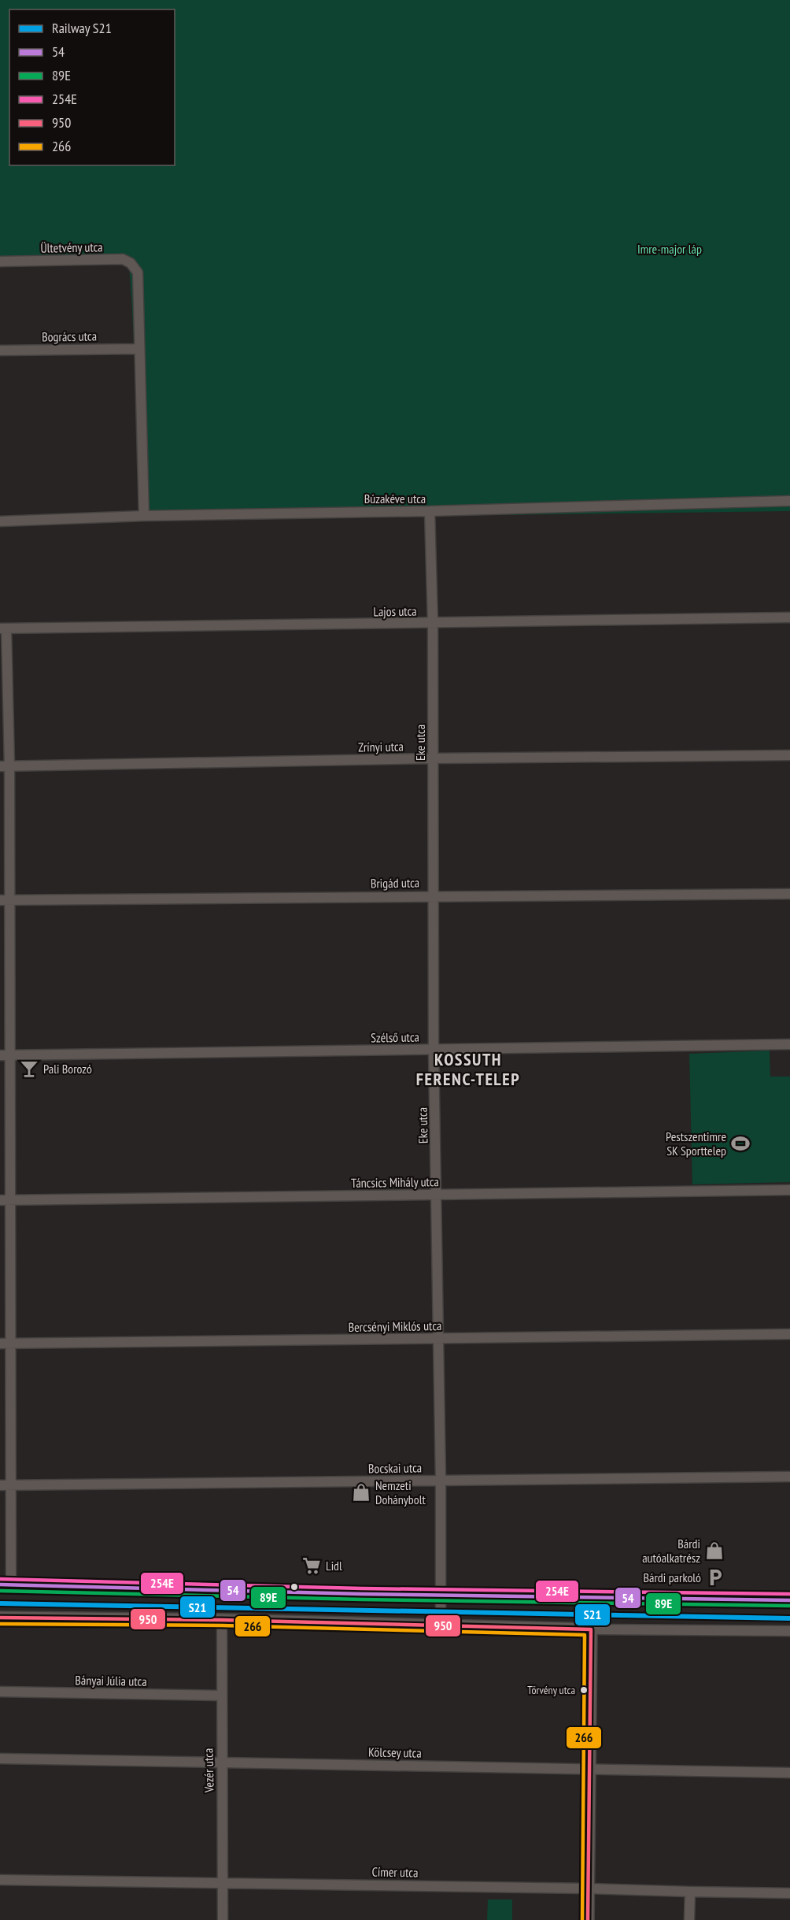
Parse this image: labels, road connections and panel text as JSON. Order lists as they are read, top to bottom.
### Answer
{
  "streets": {
    "street": [
      "Ültetvény utca",
      "Bogrács utca",
      "Búzakéve utca",
      "Lajos utca",
      "Eke utca",
      "Zrínyi utca",
      "Brigád utca",
      "Szélső utca",
      "Táncsics Mihály utca",
      "Bercsényi Miklós utca",
      "Bocskai utca",
      "Bányai Júlia utca",
      "Kölcsey utca",
      "Vezér utca",
      "Címer utca"
    ]
  },
  "crossings": [
    ["Ültetvény utca", "Bogrács utca"],
    ["Búzakéve utca", "Eke utca"],
    ["Lajos utca", "Eke utca"],
    ["Eke utca", "Zrínyi utca"],
    ["Eke utca", "Brigád utca"],
    ["Eke utca", "Szélső utca"],
    ["Eke utca", "Táncsics Mihály utca"],
    ["Eke utca", "Bercsényi Miklós utca"],
    ["Eke utca", "Bocskai utca"],
    ["Bányai Júlia utca", "Vezér utca"],
    ["Kölcsey utca", "Vezér utca"],
    ["Vezér utca", "Címer utca"]
  ],
  "districts": ["KOSSUTH FERENC-TELEP"],
  "parks": ["Imre-major láp"],
  "places": {
    "bar": ["Pali Borozó"],
    "sports": ["Pestszentimre SK Sporttelep"],
    "shop": ["Nemzeti Dohánybolt", "Bárdi autóalkatrész"],
    "supermarket": ["Lidl"],
    "parking": ["Bárdi parkoló"],
    "other": ["Törvény utca"]
  },
  "lines": [
    "transit line 254E",
    "transit line 54",
    "transit line 89E",
    "rail line S21",
    "transit line 950",
    "transit line 266"
  ],
  "legend": [
    "Railway S21",
    "54",
    "89E",
    "254E",
    "950",
    "266"
  ]
}
